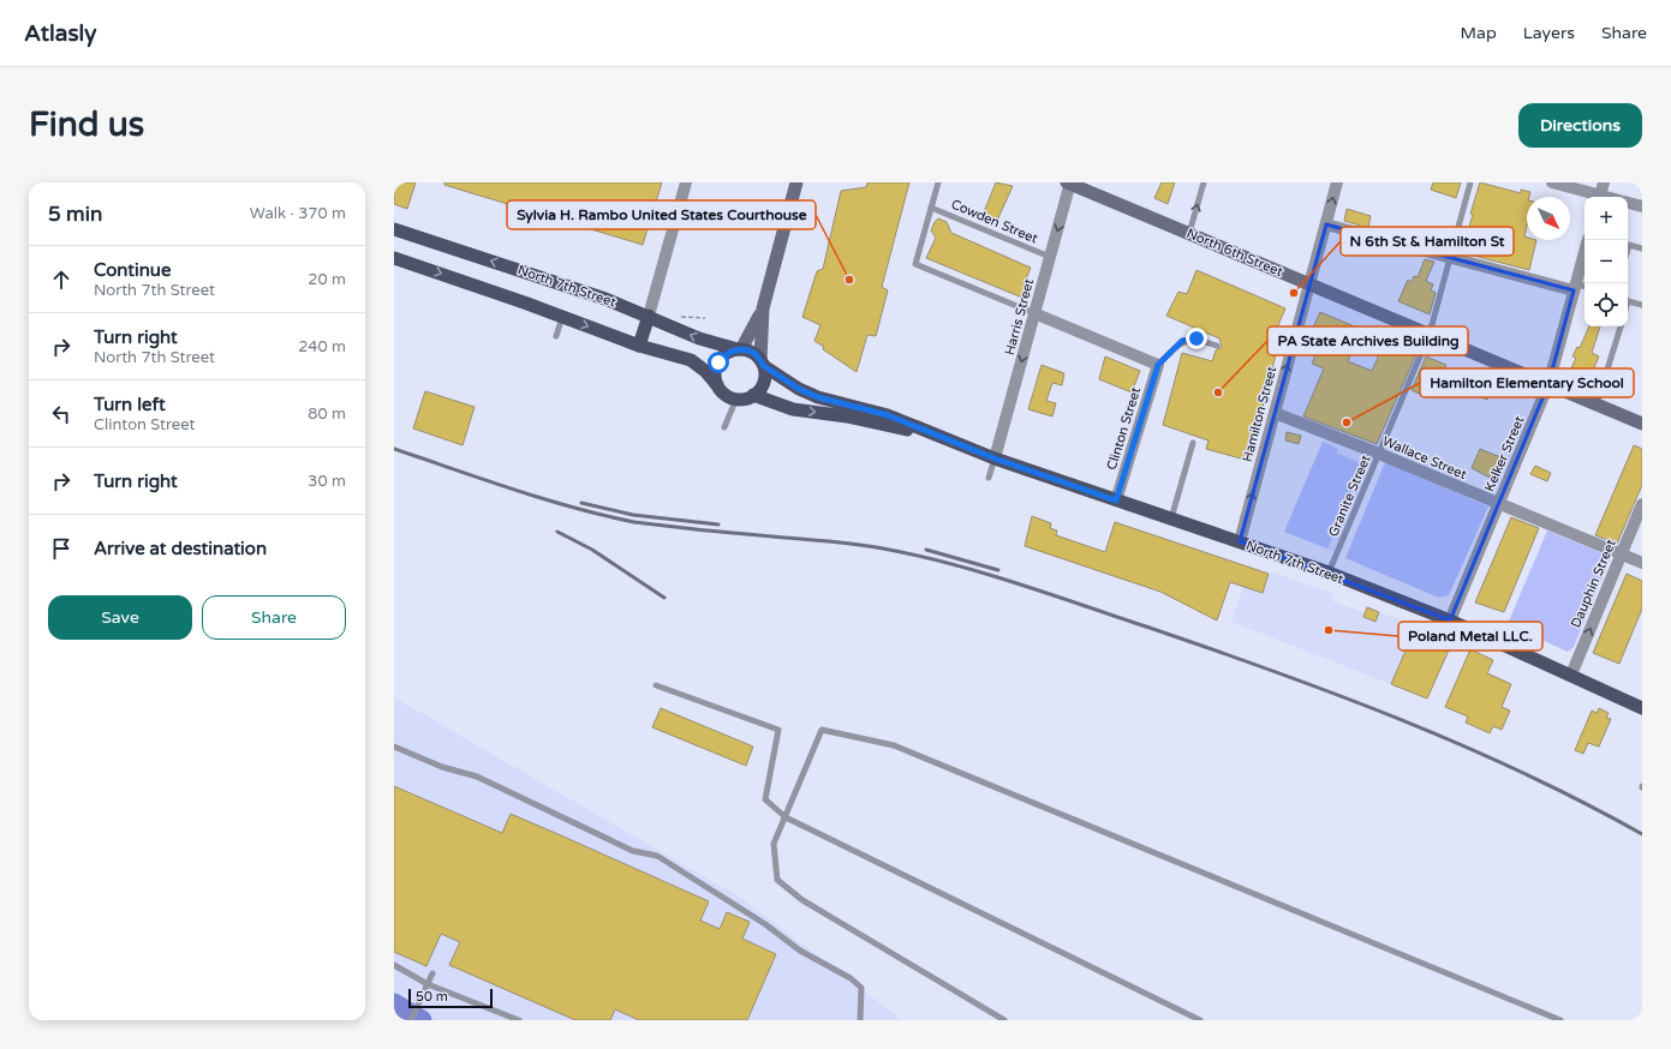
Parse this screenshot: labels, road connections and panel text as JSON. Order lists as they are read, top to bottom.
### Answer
{
  "streets": {
    "main road": ["North 6th Street", "North 7th Street"],
    "street": [
      "Harris Street",
      "Hamilton Street",
      "Clinton Street",
      "Kelker Street",
      "Wallace Street",
      "Dauphin Street"
    ],
    "lane": ["Cowden Street", "Granite Street"]
  },
  "crossings": [
    ["Cowden Street", "Harris Street"],
    ["North 6th Street", "Harris Street"],
    ["North 6th Street", "Hamilton Street"],
    ["North 6th Street", "Kelker Street"],
    ["North 6th Street", "Granite Street"],
    ["North 7th Street", "Harris Street"],
    ["North 7th Street", "Hamilton Street"],
    ["North 7th Street", "Clinton Street"],
    ["North 7th Street", "Kelker Street"],
    ["North 7th Street", "Granite Street"],
    ["North 7th Street", "Dauphin Street"],
    ["Hamilton Street", "Wallace Street"],
    ["Kelker Street", "Wallace Street"],
    ["Wallace Street", "Granite Street"],
    ["Wallace Street", "Dauphin Street"]
  ],
  "one_way": ["Harris Street", "Hamilton Street", "Dauphin Street"],
  "places": [
    "Sylvia H. Rambo United States Courthouse",
    "N 6th St & Hamilton St",
    "PA State Archives Building",
    "Hamilton Elementary School",
    "Poland Metal LLC."
  ],
  "scale_bar": "50 m",
  "north": "bottom right",
  "page": {
    "header": "Atlasly",
    "nav": ["Map", "Layers", "Share"],
    "buttons": [
      "Directions",
      ["Save", "Share"]
    ],
    "title": "Find us",
    "heading": ["5 min", "Walk · 370 m"],
    "map_buttons": ["+", "−"],
    "list": [
      ["Continue", "North 7th Street", "20 m"],
      ["Turn right", "North 7th Street", "240 m"],
      ["Turn left", "Clinton Street", "80 m"],
      ["Turn right", "30 m"],
      "Arrive at destination"
    ],
    "scale": "50 m"
  }
}
